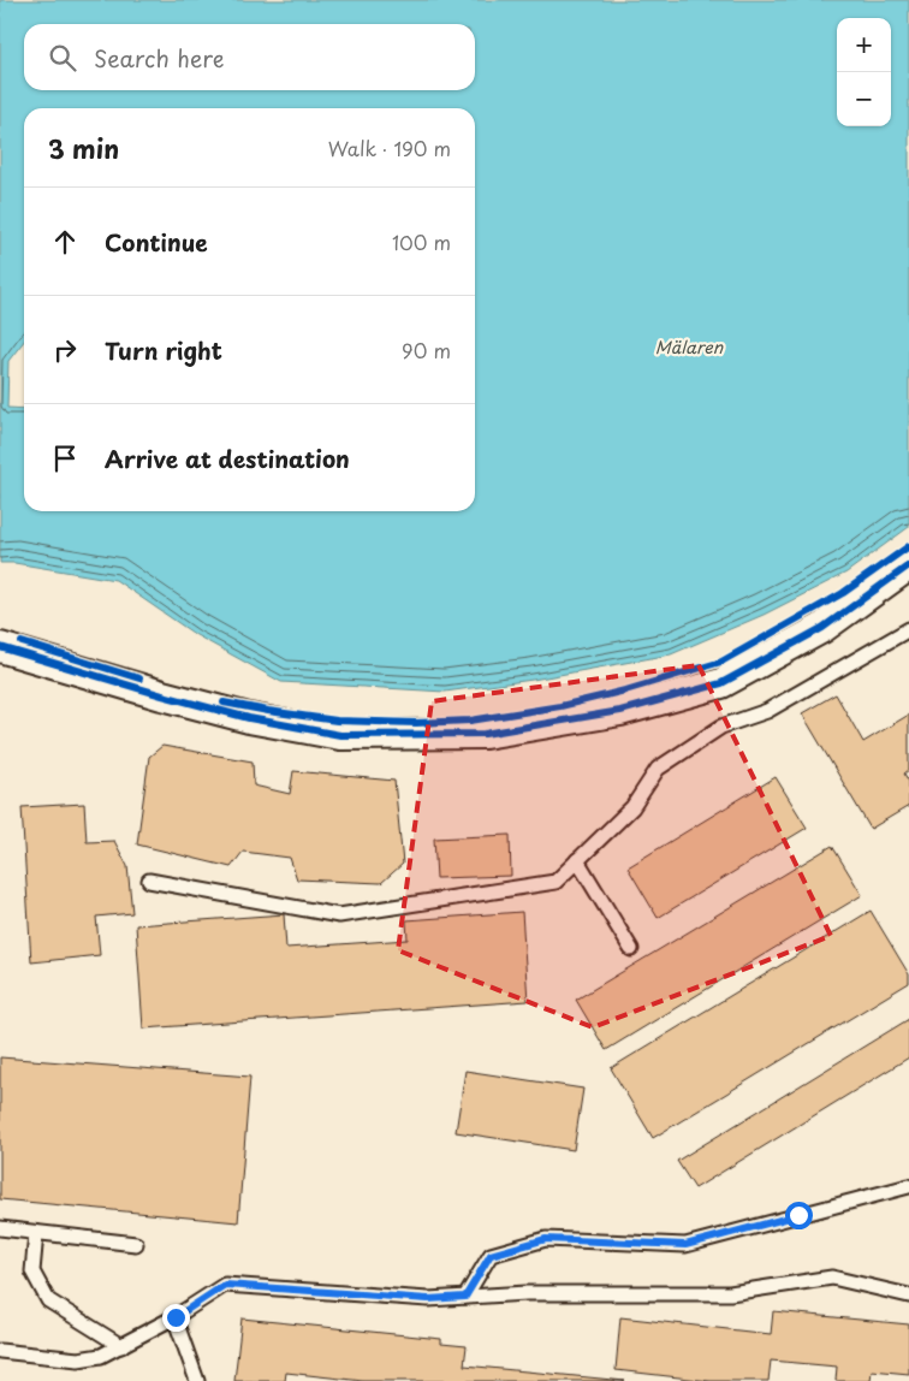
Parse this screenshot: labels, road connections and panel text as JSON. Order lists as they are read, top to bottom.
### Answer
{
  "water": ["Mälaren"],
  "page": {
    "map_buttons": ["+", "−"],
    "search": "Search here",
    "heading": ["3 min", "Walk · 190 m"],
    "list": [
      ["Continue", "100 m"],
      ["Turn right", "90 m"],
      "Arrive at destination"
    ]
  }
}
